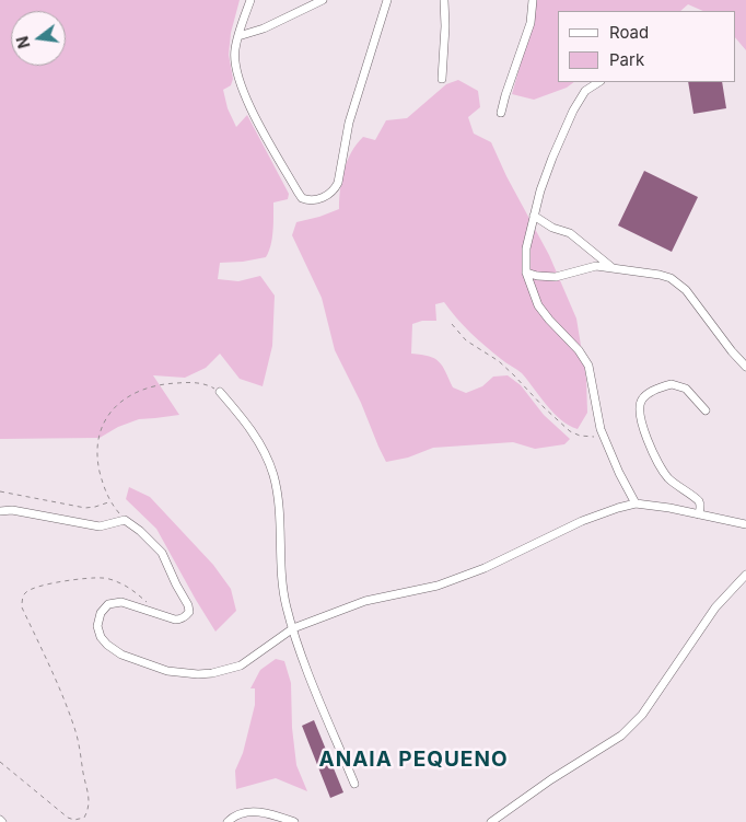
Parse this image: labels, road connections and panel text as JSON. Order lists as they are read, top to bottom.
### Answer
{
  "districts": ["ANAIA PEQUENO"],
  "legend": ["Road", "Park"],
  "north": "left"
}
